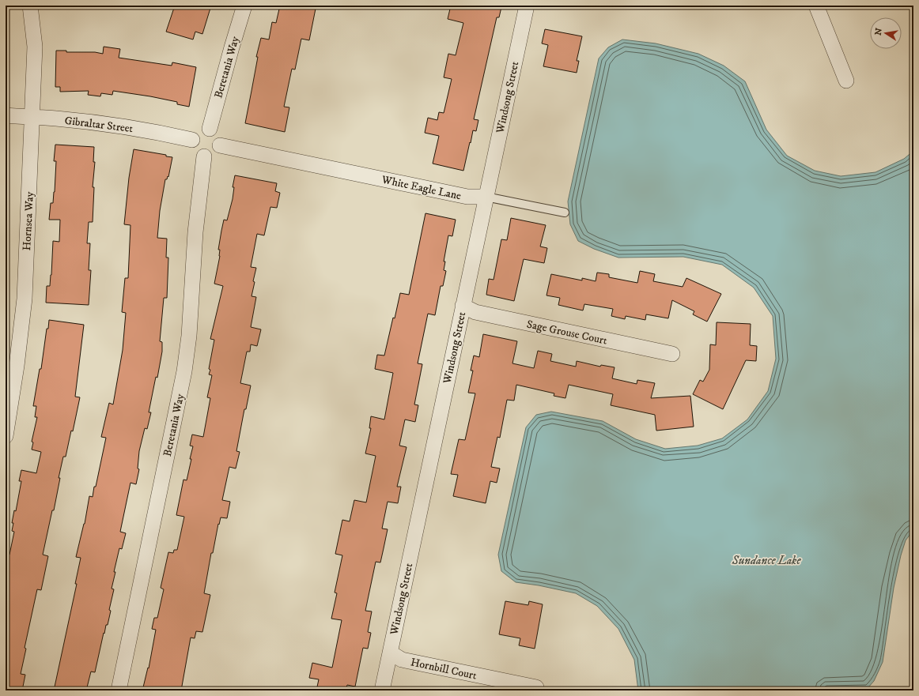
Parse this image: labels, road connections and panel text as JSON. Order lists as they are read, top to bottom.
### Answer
{
  "streets": {
    "street": [
      "Beretania Way",
      "Windsong Street",
      "Gibraltar Street",
      "White Eagle Lane",
      "Hornsea Way",
      "Sage Grouse Court",
      "Hornbill Court"
    ]
  },
  "crossings": [
    ["Beretania Way", "Gibraltar Street"],
    ["Beretania Way", "White Eagle Lane"],
    ["Windsong Street", "White Eagle Lane"],
    ["Windsong Street", "Sage Grouse Court"],
    ["Windsong Street", "Hornbill Court"],
    ["Gibraltar Street", "White Eagle Lane"],
    ["Gibraltar Street", "Hornsea Way"]
  ],
  "water": ["Sundance Lake"],
  "north": "left"
}
